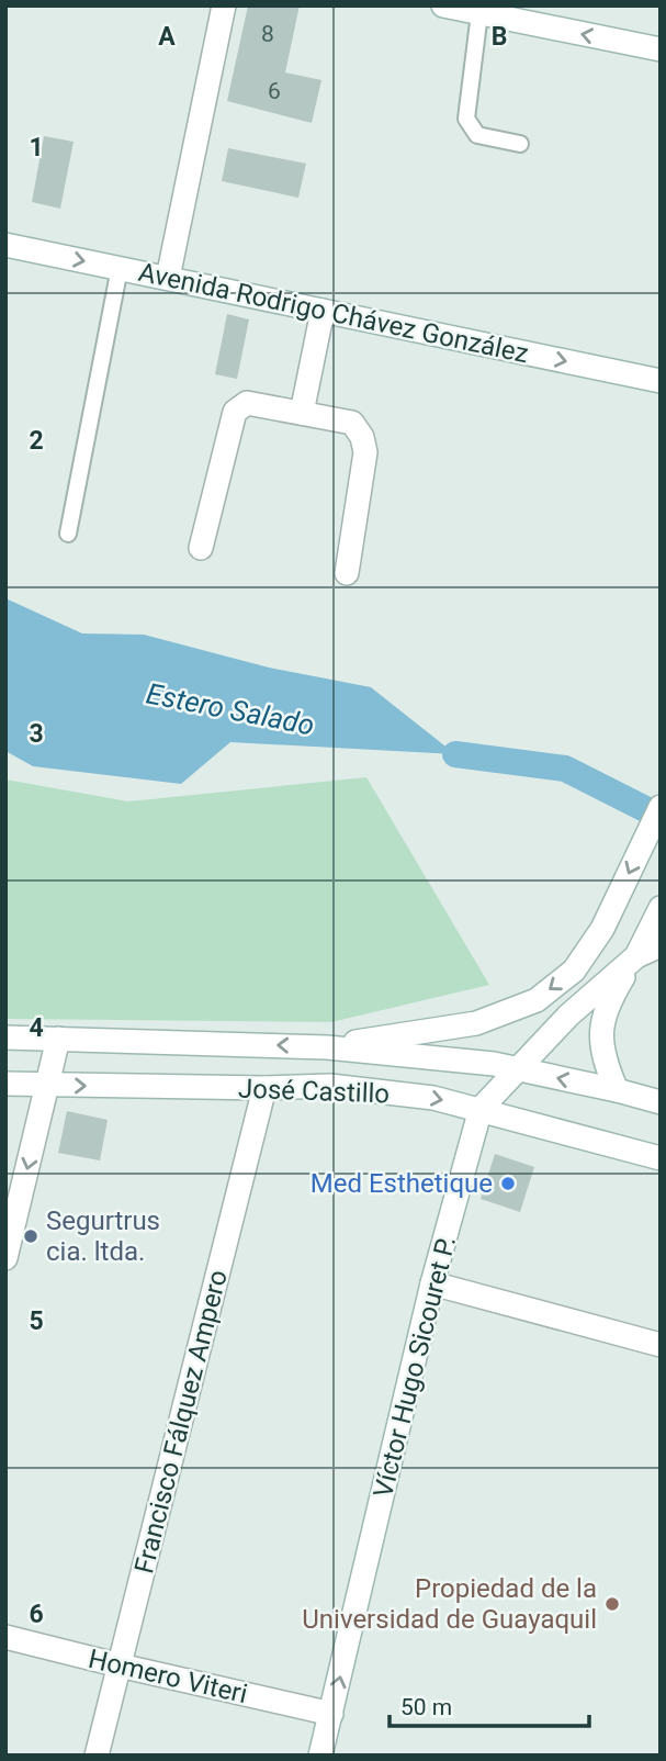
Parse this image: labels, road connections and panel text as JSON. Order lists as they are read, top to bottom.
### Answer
{
  "streets": {
    "street": [
      "Avenida Rodrigo Chávez González",
      "José Castillo",
      "Víctor Hugo Sicouret P.",
      "Francisco Fálquez Ampero",
      "Homero Viteri"
    ]
  },
  "crossings": [
    ["José Castillo", "Víctor Hugo Sicouret P."],
    ["José Castillo", "Francisco Fálquez Ampero"],
    ["Víctor Hugo Sicouret P.", "Homero Viteri"],
    ["Francisco Fálquez Ampero", "Homero Viteri"]
  ],
  "one_way": ["Avenida Rodrigo Chávez González", "Víctor Hugo Sicouret P."],
  "water": ["Estero Salado"],
  "places": ["Med Esthetique", "Segurtrus cia. ltda.", "Propiedad de la Universidad de Guayaquil"],
  "house_numbers": ["8", "6"],
  "scale_bar": "50 m",
  "grid": {
    "columns": ["A", "B"],
    "rows": [
      "1",
      "2",
      "3",
      "4",
      "5",
      "6"
    ]
  }
}
